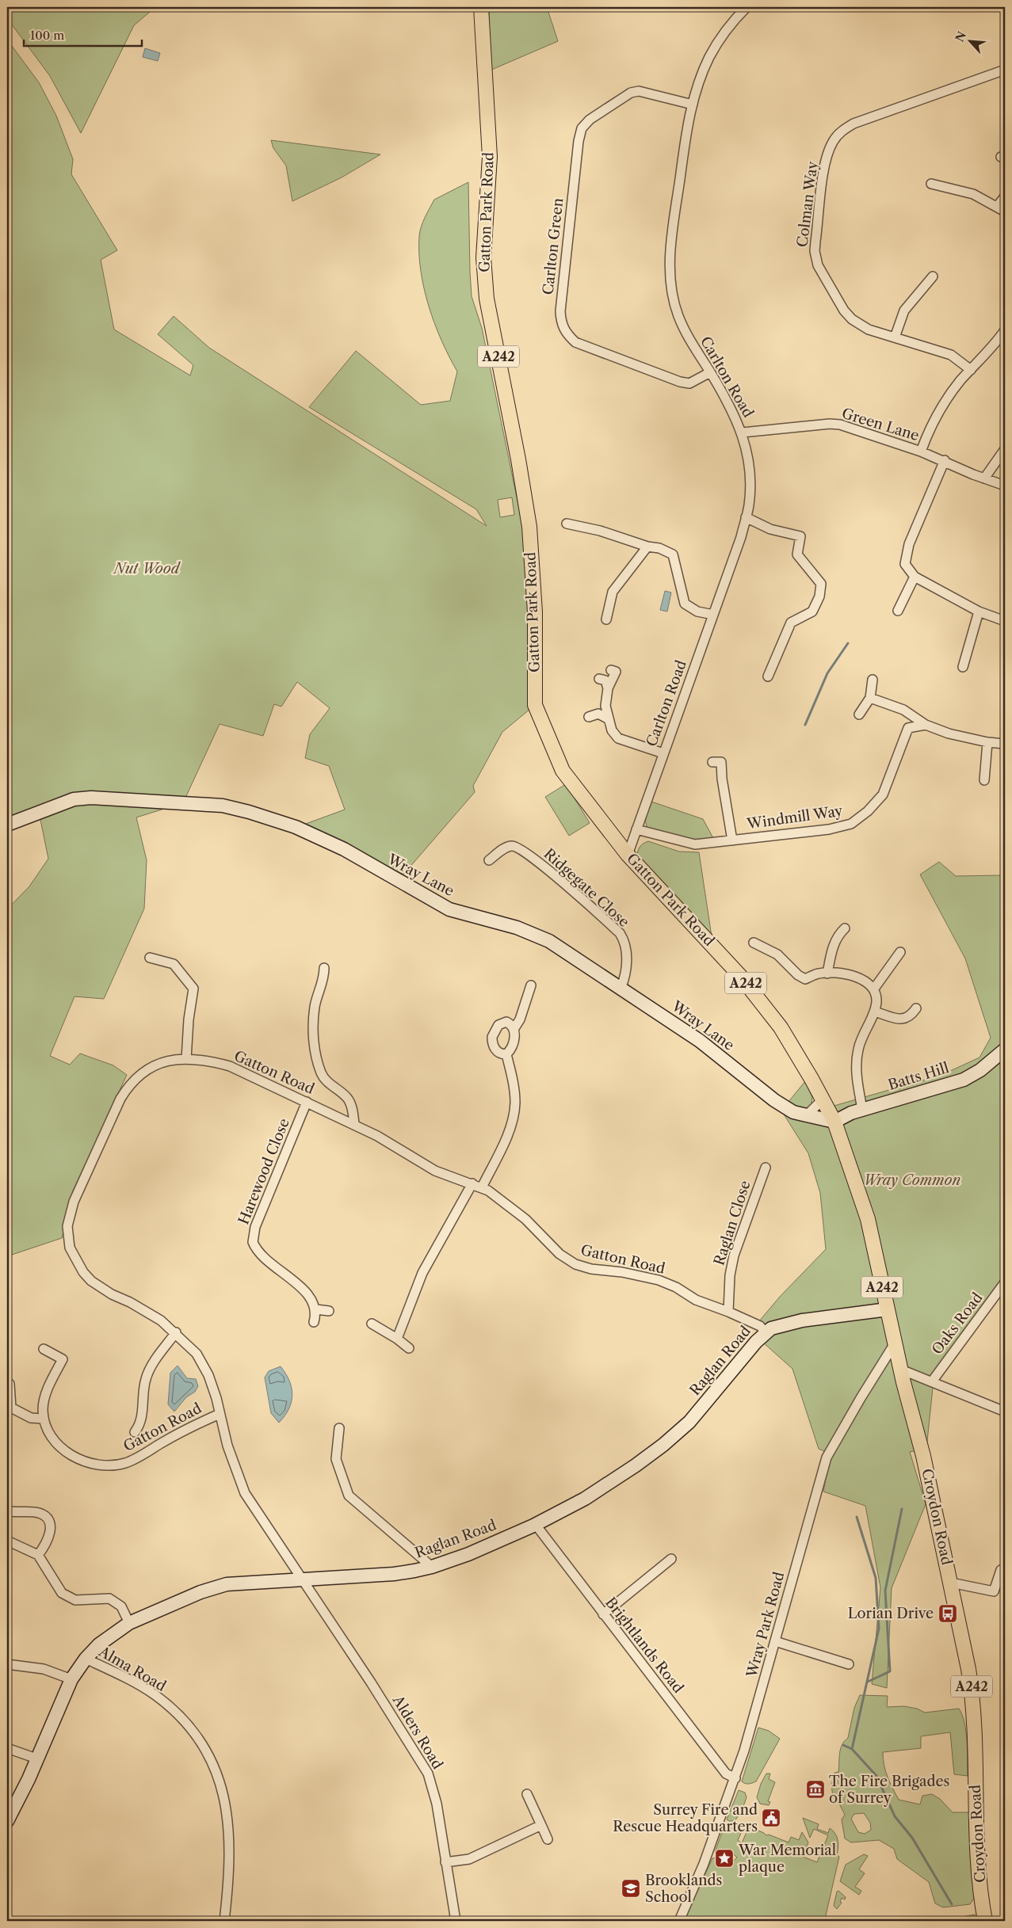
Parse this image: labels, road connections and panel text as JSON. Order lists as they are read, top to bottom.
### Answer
{
  "streets": {
    "main road": ["Gatton Park Road", "A242", "Croydon Road"],
    "street": [
      "Colman Way",
      "Carlton Green",
      "Carlton Road",
      "Green Lane",
      "Windmill Way",
      "Wray Lane",
      "Ridgegate Close",
      "Gatton Road",
      "Batts Hill",
      "Harewood Close",
      "Raglan Close",
      "Oaks Road",
      "Raglan Road",
      "Wray Park Road",
      "Brightlands Road",
      "Alma Road",
      "Alders Road"
    ]
  },
  "crossings": [
    ["Gatton Park Road", "Carlton Road"],
    ["Gatton Park Road", "Wray Lane"],
    ["Gatton Park Road", "Batts Hill"],
    ["Gatton Park Road", "Croydon Road"],
    ["Carlton Green", "Carlton Road"],
    ["Carlton Road", "Green Lane"],
    ["Carlton Road", "Windmill Way"],
    ["Wray Lane", "Ridgegate Close"],
    ["Wray Lane", "Batts Hill"],
    ["Wray Lane", "Croydon Road"],
    ["Gatton Road", "Harewood Close"],
    ["Gatton Road", "Raglan Close"],
    ["Gatton Road", "Raglan Road"],
    ["Gatton Road", "Alders Road"],
    ["Batts Hill", "Croydon Road"],
    ["Raglan Road", "Croydon Road"],
    ["Raglan Road", "Brightlands Road"],
    ["Raglan Road", "Alma Road"],
    ["Raglan Road", "Alders Road"],
    ["Croydon Road", "Wray Park Road"],
    ["Wray Park Road", "Brightlands Road"]
  ],
  "parks": ["Nut Wood", "Wray Common"],
  "places": {
    "bus stop": ["Lorian Drive"],
    "museum": ["The Fire Brigades of Surrey"],
    "public building": ["Surrey Fire and Rescue Headquarters"],
    "place": ["War Memorial plaque"],
    "school or university": ["Brooklands School"]
  },
  "scale_bar": "100 m",
  "north": "top left"
}
